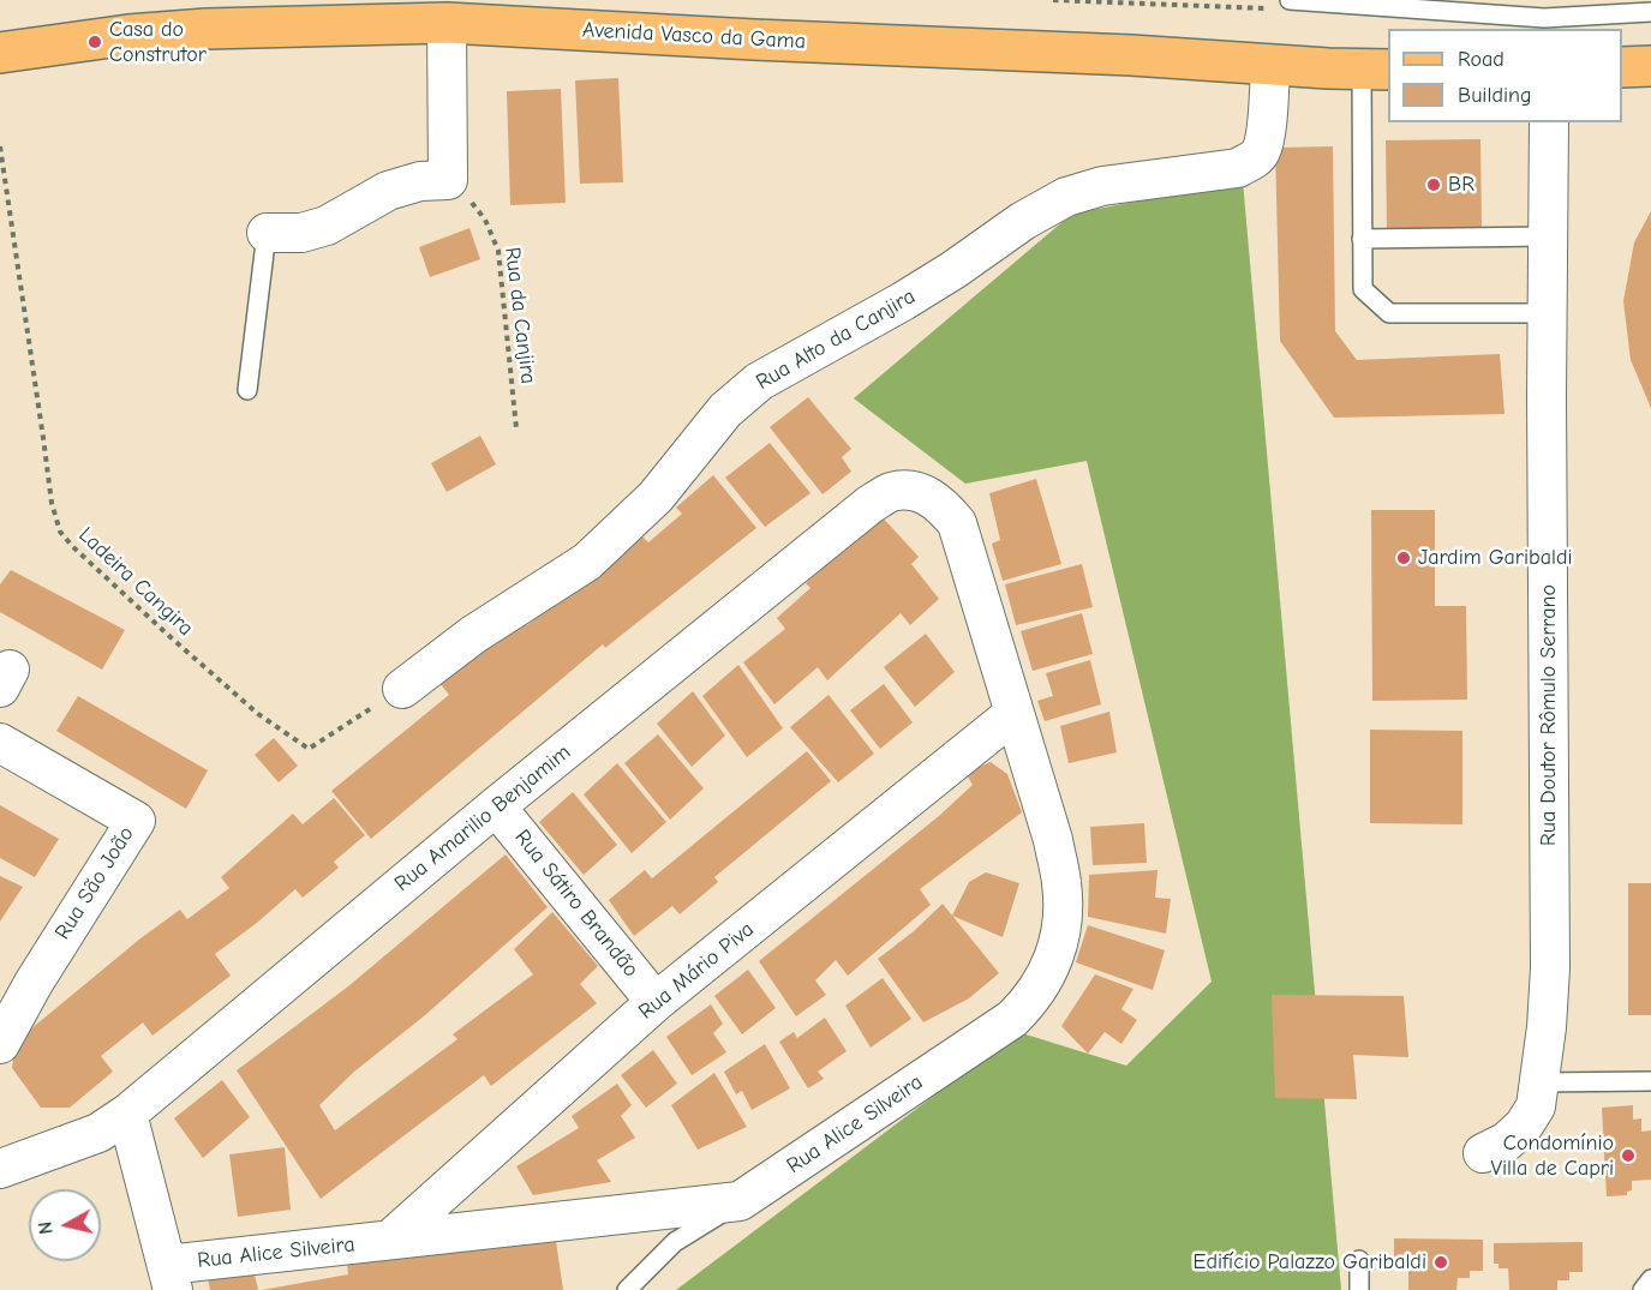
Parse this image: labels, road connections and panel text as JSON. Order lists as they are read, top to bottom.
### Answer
{
  "streets": {
    "main road": ["Avenida Vasco da Gama"],
    "street": [
      "Rua Alto da Canjira",
      "Rua Doutor Rômulo Serrano",
      "Rua Amarilio Benjamim",
      "Rua São João",
      "Rua Sátiro Brandão",
      "Rua Mário Piva",
      "Rua Alice Silveira"
    ],
    "path": ["Rua da Canjira", "Ladeira Cangira"]
  },
  "crossings": [
    ["Avenida Vasco da Gama", "Rua Alto da Canjira"],
    ["Rua Alto da Canjira", "Ladeira Cangira"],
    ["Rua Amarilio Benjamim", "Rua Sátiro Brandão"],
    ["Rua Amarilio Benjamim", "Rua Alice Silveira"],
    ["Rua Sátiro Brandão", "Rua Mário Piva"],
    ["Rua Mário Piva", "Rua Alice Silveira"]
  ],
  "places": [
    "Casa do Construtor",
    "BR",
    "Jardim Garibaldi",
    "Condomínio Villa de Capri",
    "Edifício Palazzo Garibaldi"
  ],
  "legend": ["Road", "Building"],
  "north": "left"
}
